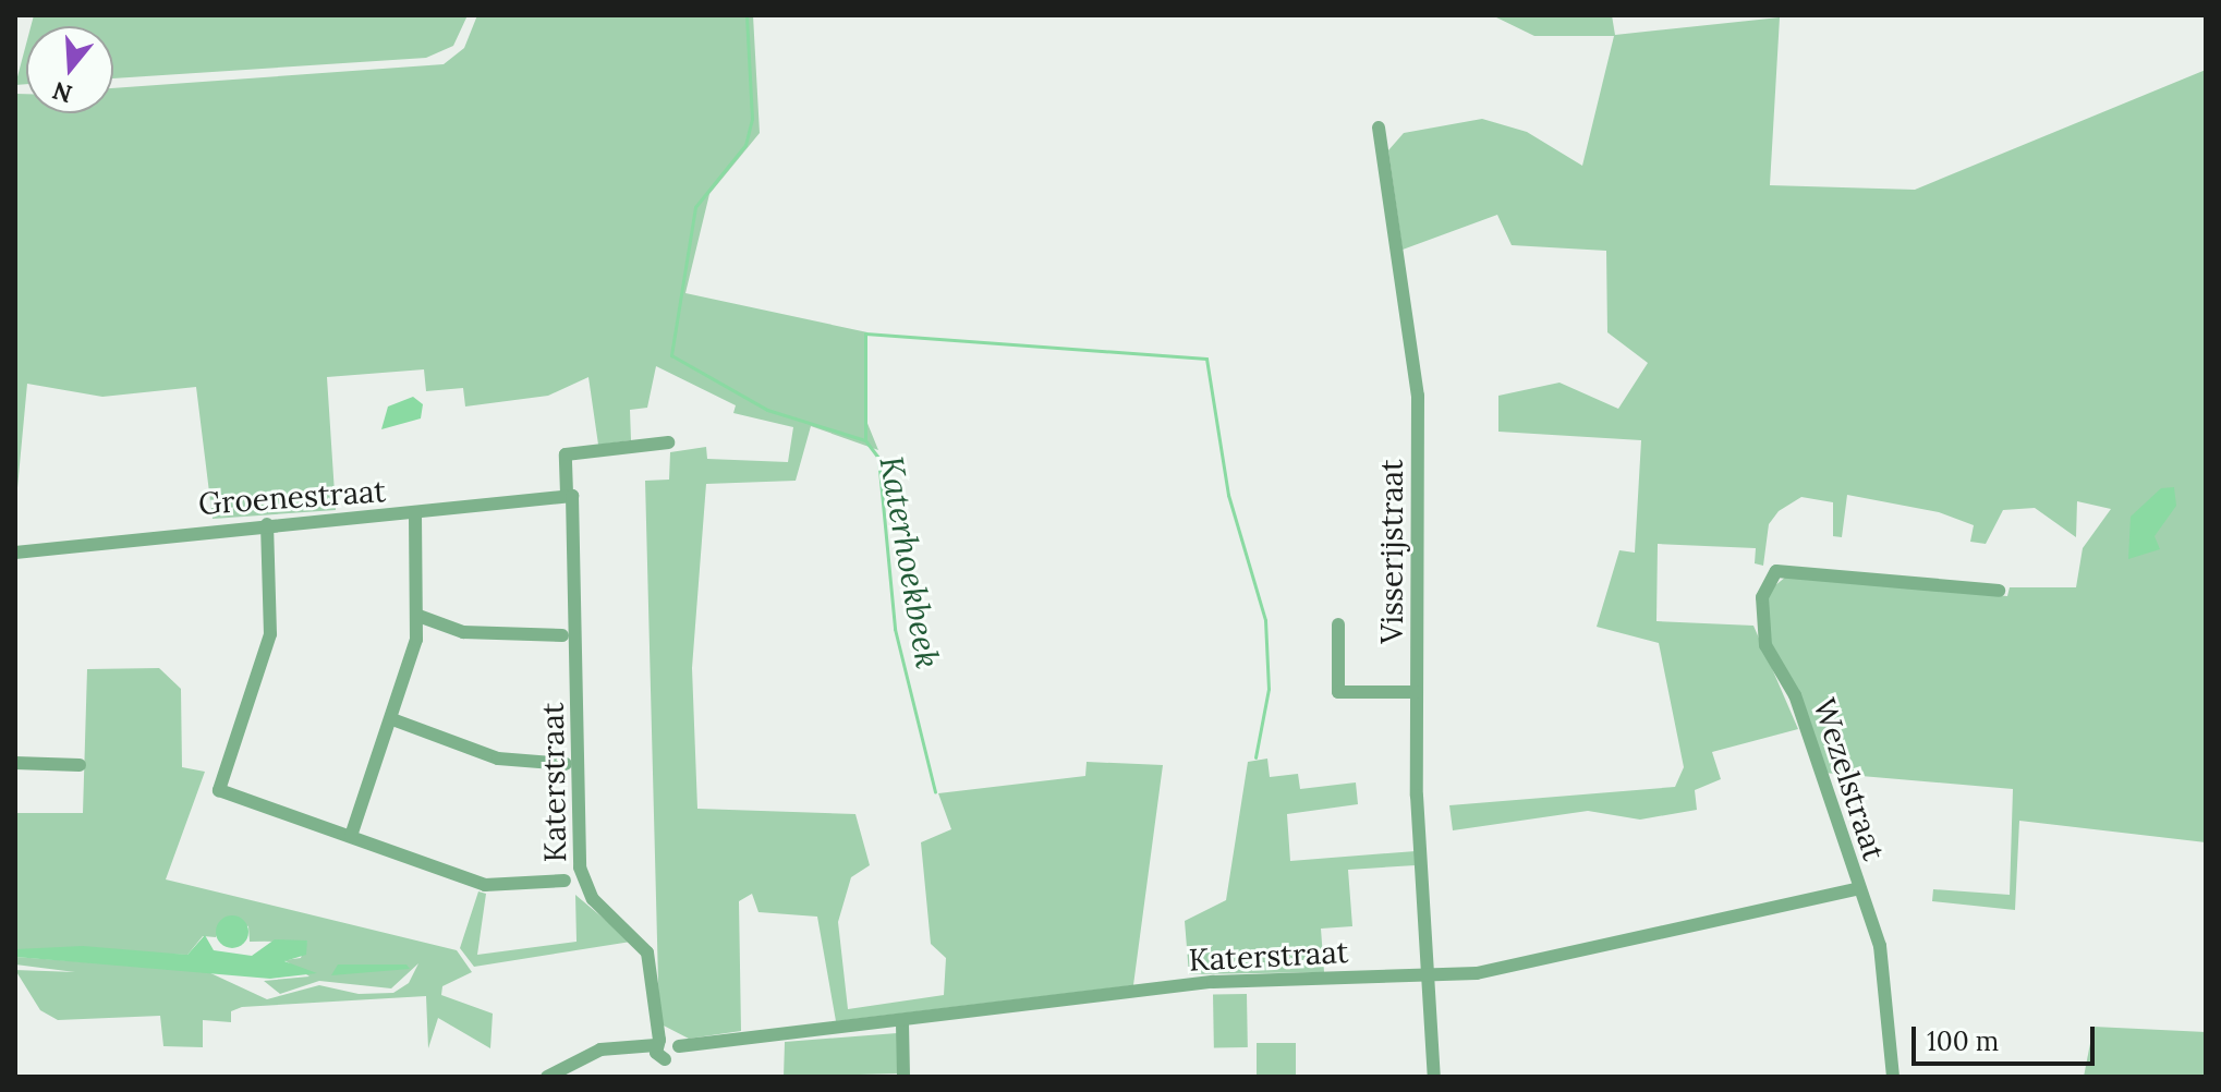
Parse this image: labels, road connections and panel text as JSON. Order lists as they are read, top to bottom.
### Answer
{
  "streets": {
    "street": [
      "Groenestraat",
      "Visserijstraat",
      "Wezelstraat",
      "Katerstraat"
    ]
  },
  "crossings": [
    ["Groenestraat", "Katerstraat"],
    ["Visserijstraat", "Katerstraat"]
  ],
  "water": ["Katerhoekbeek"],
  "scale_bar": "100 m",
  "north": "bottom"
}
